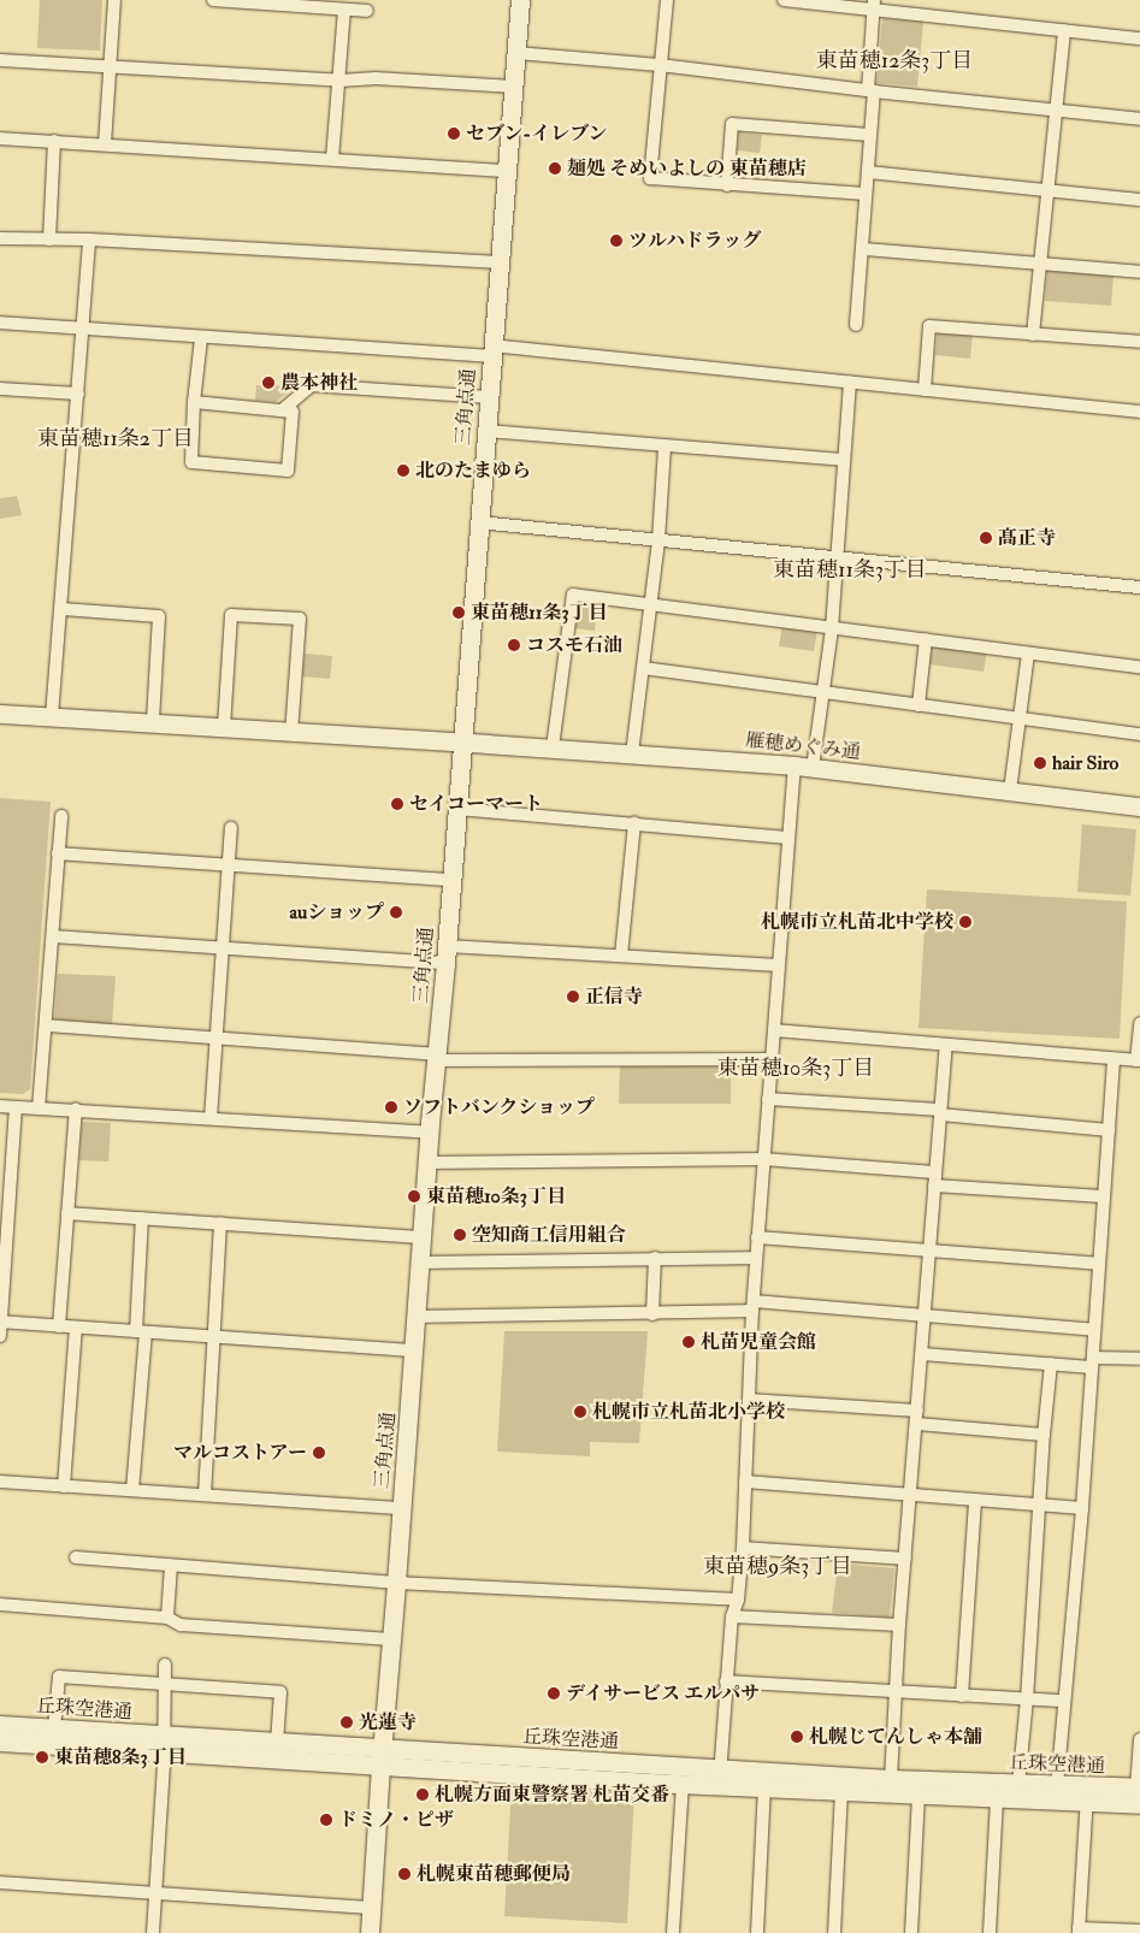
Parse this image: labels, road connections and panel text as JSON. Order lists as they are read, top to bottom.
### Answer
{
  "streets": {
    "street": ["三角点通", "雁穂めぐみ通", "丘珠空港通"]
  },
  "crossings": [
    ["三角点通", "雁穂めぐみ通"],
    ["三角点通", "丘珠空港通"]
  ],
  "districts": [
    "東苗穂12条3丁目",
    "東苗穂11条2丁目",
    "東苗穂11条3丁目",
    "東苗穂10条3丁目",
    "東苗穂9条3丁目"
  ],
  "places": [
    "セブン-イレブン",
    "麺処 そめいよしの 東苗穂店",
    "ツルハドラッグ",
    "農本神社",
    "北のたまゆら",
    "髙正寺",
    "東苗穂11条3丁目",
    "コスモ石油",
    "hair Siro",
    "セイコーマート",
    "auショップ",
    "札幌市立札苗北中学校",
    "正信寺",
    "ソフトバンクショップ",
    "東苗穂10条3丁目",
    "空知商工信用組合",
    "札苗児童会館",
    "札幌市立札苗北小学校",
    "マルコストアー",
    "デイサービス エルパサ",
    "光蓮寺",
    "札幌じてんしゃ本舗",
    "東苗穂8条3丁目",
    "札幌方面東警察署 札苗交番",
    "ドミノ・ピザ",
    "札幌東苗穂郵便局"
  ]
}
